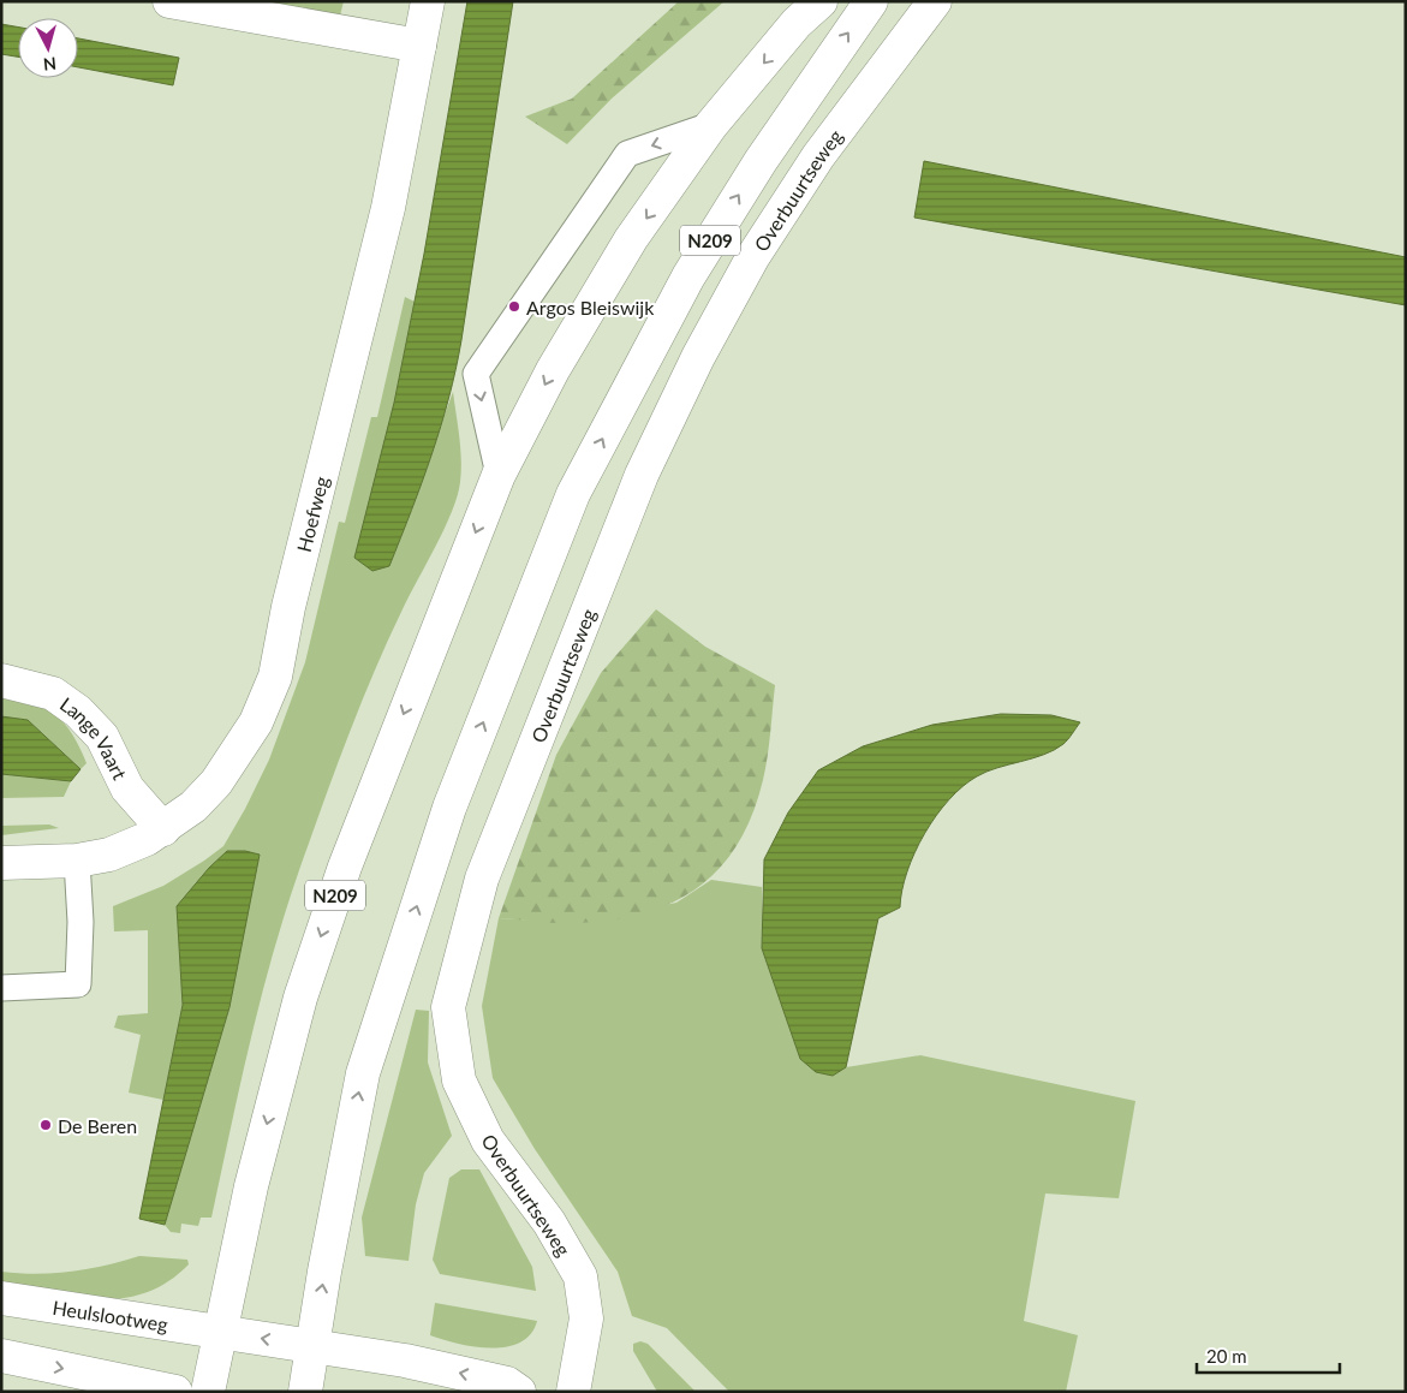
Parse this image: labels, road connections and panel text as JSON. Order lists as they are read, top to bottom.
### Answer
{
  "streets": {
    "street": [
      "Overbuurtseweg",
      "N209",
      "Hoefweg",
      "Lange Vaart",
      "Heulslootweg"
    ]
  },
  "crossings": [
    ["N209", "Heulslootweg"],
    ["Hoefweg", "Lange Vaart"]
  ],
  "one_way": ["Heulslootweg"],
  "places": ["Argos Bleiswijk", "De Beren"],
  "scale_bar": "20 m",
  "north": "bottom"
}
